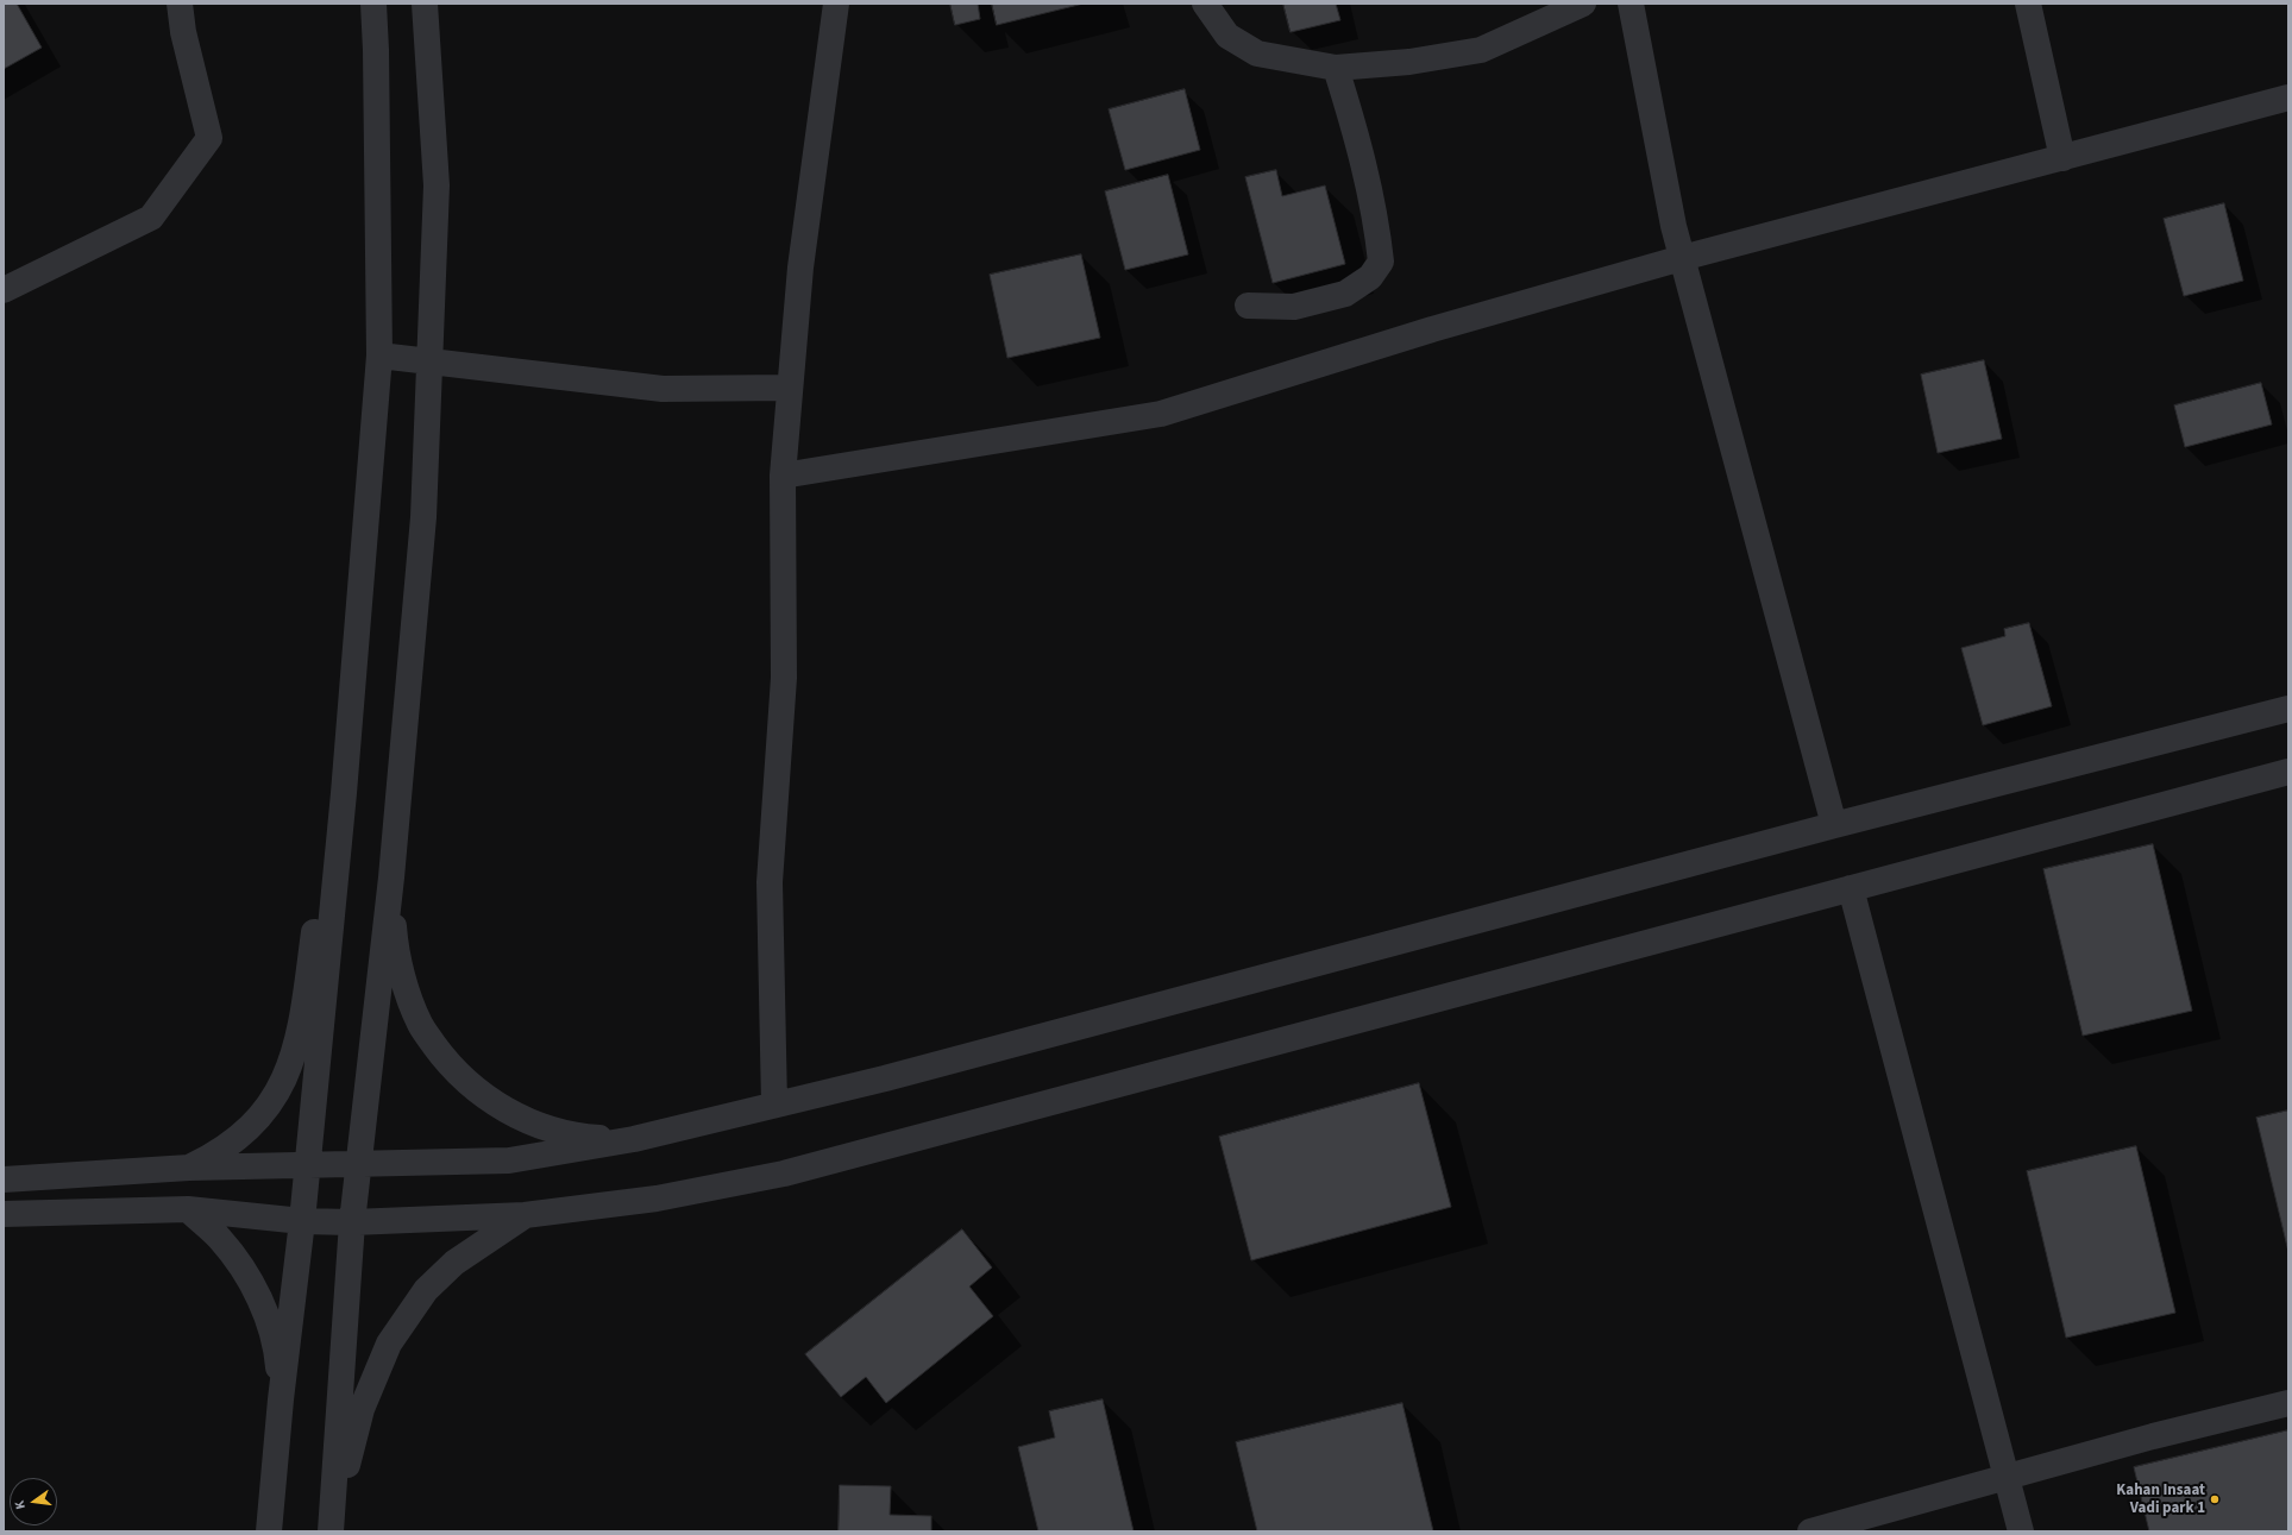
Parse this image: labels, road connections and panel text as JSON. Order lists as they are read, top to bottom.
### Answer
{
  "places": ["Kahan Insaat Vadi park 1"],
  "north": "left"
}
